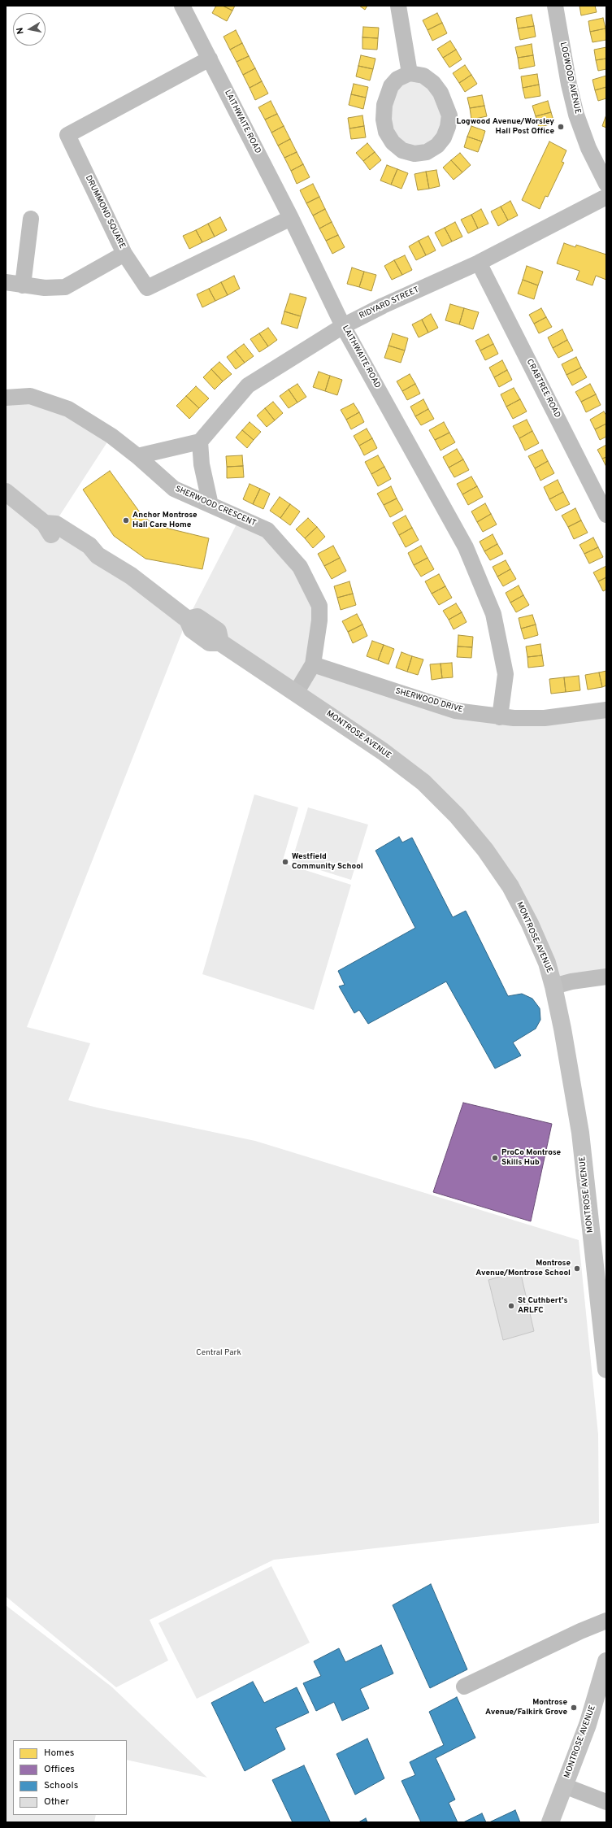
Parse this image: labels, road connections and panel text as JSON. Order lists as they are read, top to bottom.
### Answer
{
  "streets": {
    "street": [
      "LOGWOOD AVENUE",
      "LAITHWAITE ROAD",
      "DRUMMOND SQUARE",
      "RIDYARD STREET",
      "CRABTREE ROAD",
      "SHERWOOD CRESCENT",
      "SHERWOOD DRIVE",
      "MONTROSE AVENUE"
    ]
  },
  "crossings": [
    ["LOGWOOD AVENUE", "RIDYARD STREET"],
    ["LAITHWAITE ROAD", "DRUMMOND SQUARE"],
    ["LAITHWAITE ROAD", "RIDYARD STREET"],
    ["LAITHWAITE ROAD", "SHERWOOD DRIVE"],
    ["RIDYARD STREET", "CRABTREE ROAD"],
    ["SHERWOOD CRESCENT", "SHERWOOD DRIVE"],
    ["SHERWOOD CRESCENT", "MONTROSE AVENUE"]
  ],
  "parks": ["Central Park"],
  "places": [
    "Logwood Avenue/Worsley Hall Post Office",
    "Anchor Montrose Hall Care Home",
    "Westfield Community School",
    "ProCo Montrose Skills Hub",
    "Montrose Avenue/Montrose School",
    "St Cuthbert's ARLFC",
    "Montrose Avenue/Falkirk Grove"
  ],
  "legend": [
    "Homes",
    "Offices",
    "Schools",
    "Other"
  ],
  "north": "left"
}
